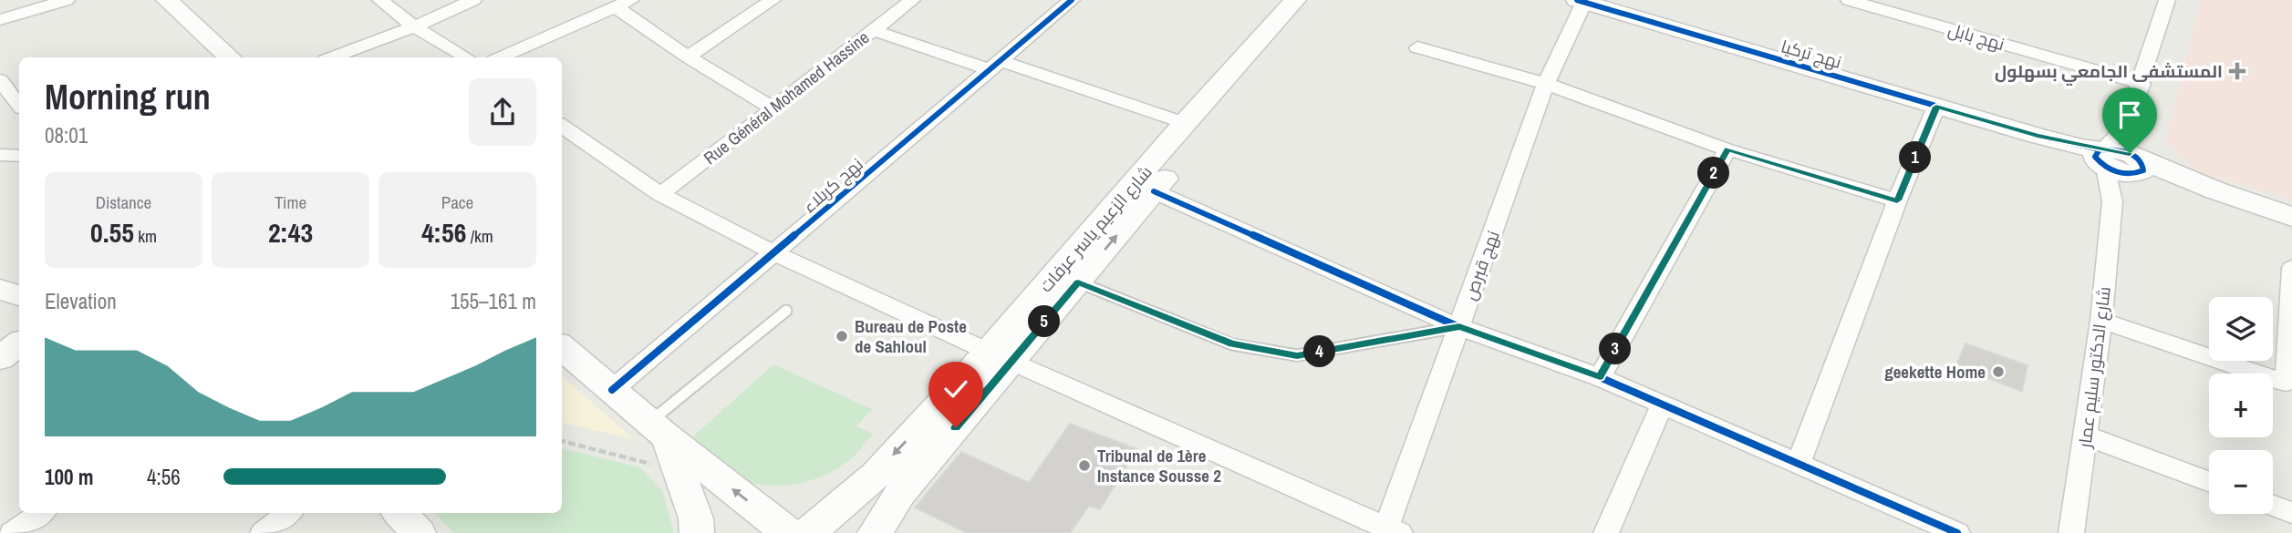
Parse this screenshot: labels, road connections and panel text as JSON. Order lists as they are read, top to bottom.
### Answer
{
  "streets": {
    "main road": ["نهج تركيا", "شارع الزعيم ياسر عرفات"],
    "street": [
      "نهج بابل",
      "Rue Général Mohamed Hassine",
      "نهج كربلاء",
      "نهج قبرص",
      "شارع الدكتور سليم عمار"
    ]
  },
  "crossings": [
    ["نهج تركيا", "نهج قبرص"]
  ],
  "places": {
    "health": ["المستشفى الجامعي بسهلول"],
    "other": ["Bureau de Poste de Sahloul", "geekette Home", "Tribunal de 1ère Instance Sousse 2"]
  },
  "page": {
    "heading": ["Morning run", "08:01"],
    "pins": [
      "1",
      "2",
      "5",
      "3",
      "4"
    ],
    "stats": [
      ["Distance", "0.55 km"],
      ["Time", "2:43"],
      ["Pace", "4:56 /km"]
    ],
    "chart": ["Elevation", "155–161 m"],
    "map_buttons": ["+", "−"],
    "list": [
      {
        "name": "100 m",
        "note": "4:56"
      }
    ]
  }
}
